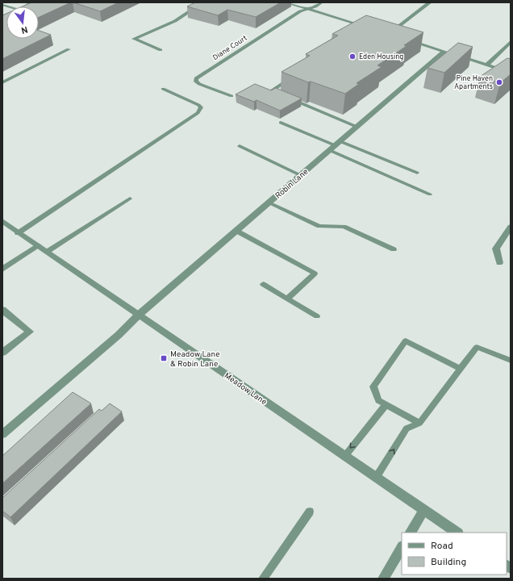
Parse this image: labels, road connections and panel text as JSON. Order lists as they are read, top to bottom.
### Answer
{
  "streets": {
    "street": ["Robin Lane", "Meadow Lane"],
    "lane": ["Diane Court"]
  },
  "crossings": [
    ["Robin Lane", "Meadow Lane"]
  ],
  "places": {
    "other": ["Eden Housing", "Pine Haven Apartments"],
    "transit": ["Meadow Lane & Robin Lane"]
  },
  "legend": ["Road", "Building"],
  "north": "bottom"
}
